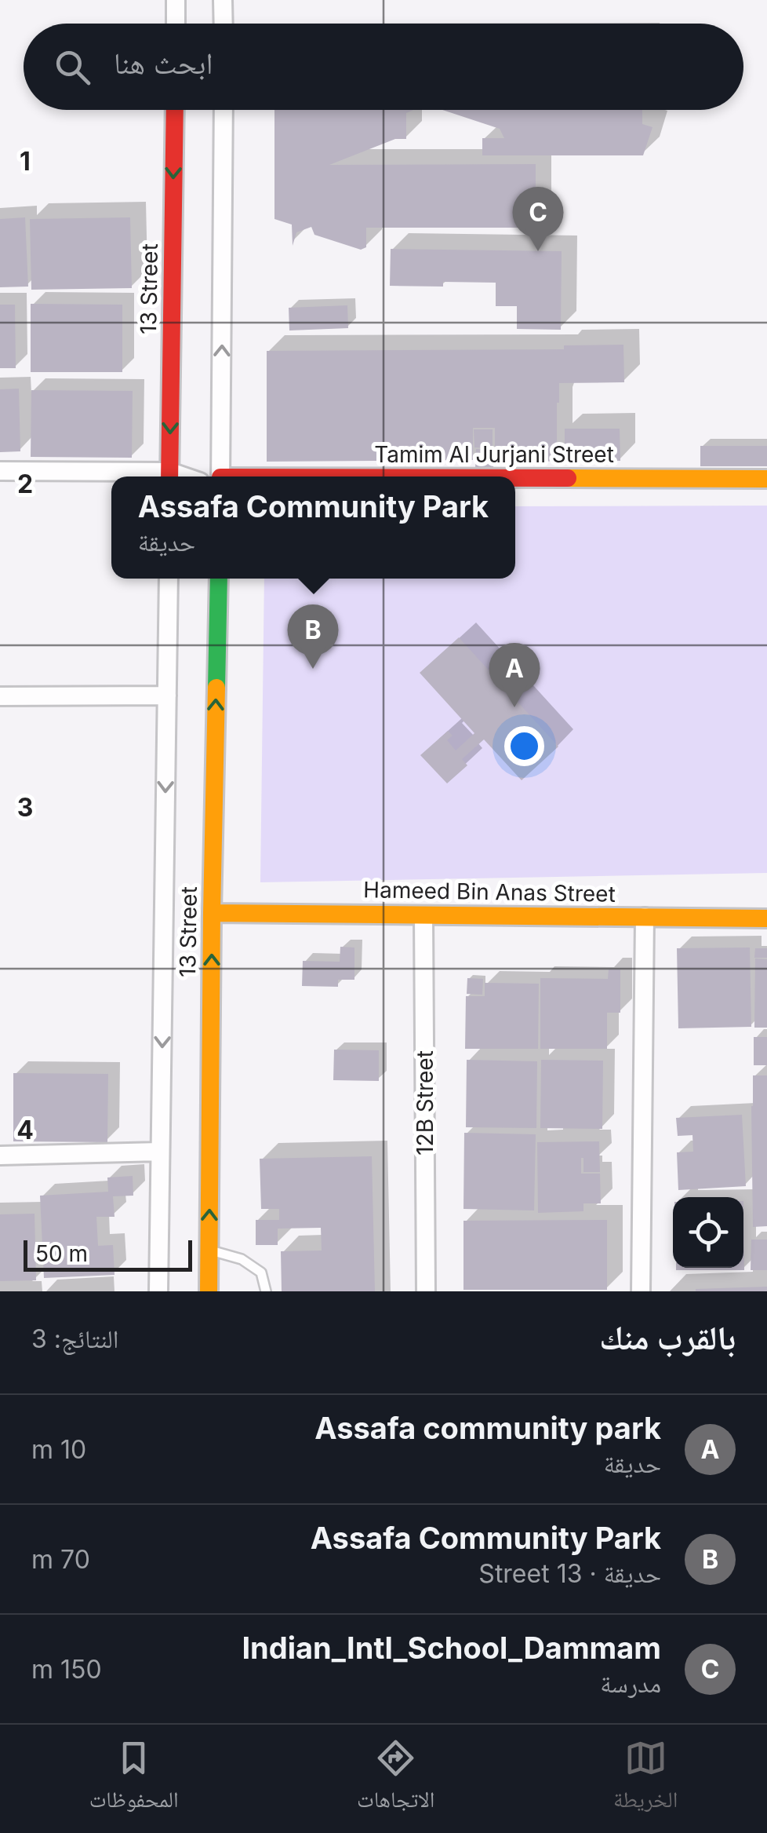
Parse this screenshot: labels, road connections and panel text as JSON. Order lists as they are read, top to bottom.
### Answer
{
  "streets": {
    "street": [
      "13 Street",
      "Tamim Al Jurjani Street",
      "Hameed Bin Anas Street",
      "12B Street"
    ]
  },
  "crossings": [
    ["13 Street", "Hameed Bin Anas Street"],
    ["Hameed Bin Anas Street", "12B Street"]
  ],
  "scale_bar": "50 m",
  "page": {
    "search": "ابحث هنا",
    "pins": ["C", "B", "A"],
    "popup": ["Assafa Community Park", "حديقة"],
    "scale": "50 m",
    "heading": ["بالقرب منك", "النتائج: 3"],
    "list": [
      {
        "mark": "A",
        "name": "Assafa community park",
        "note": "حديقة",
        "value": "10 m"
      },
      {
        "mark": "B",
        "name": "Assafa Community Park",
        "note": "حديقة · 13 Street",
        "value": "70 m"
      },
      {
        "mark": "C",
        "name": "Indian_Intl_School_Dammam",
        "note": "مدرسة",
        "value": "150 m"
      }
    ],
    "nav": ["الخريطة", "الاتجاهات", "المحفوظات"]
  },
  "grid": {
    "rows": [
      "1",
      "2",
      "3",
      "4"
    ]
  }
}
